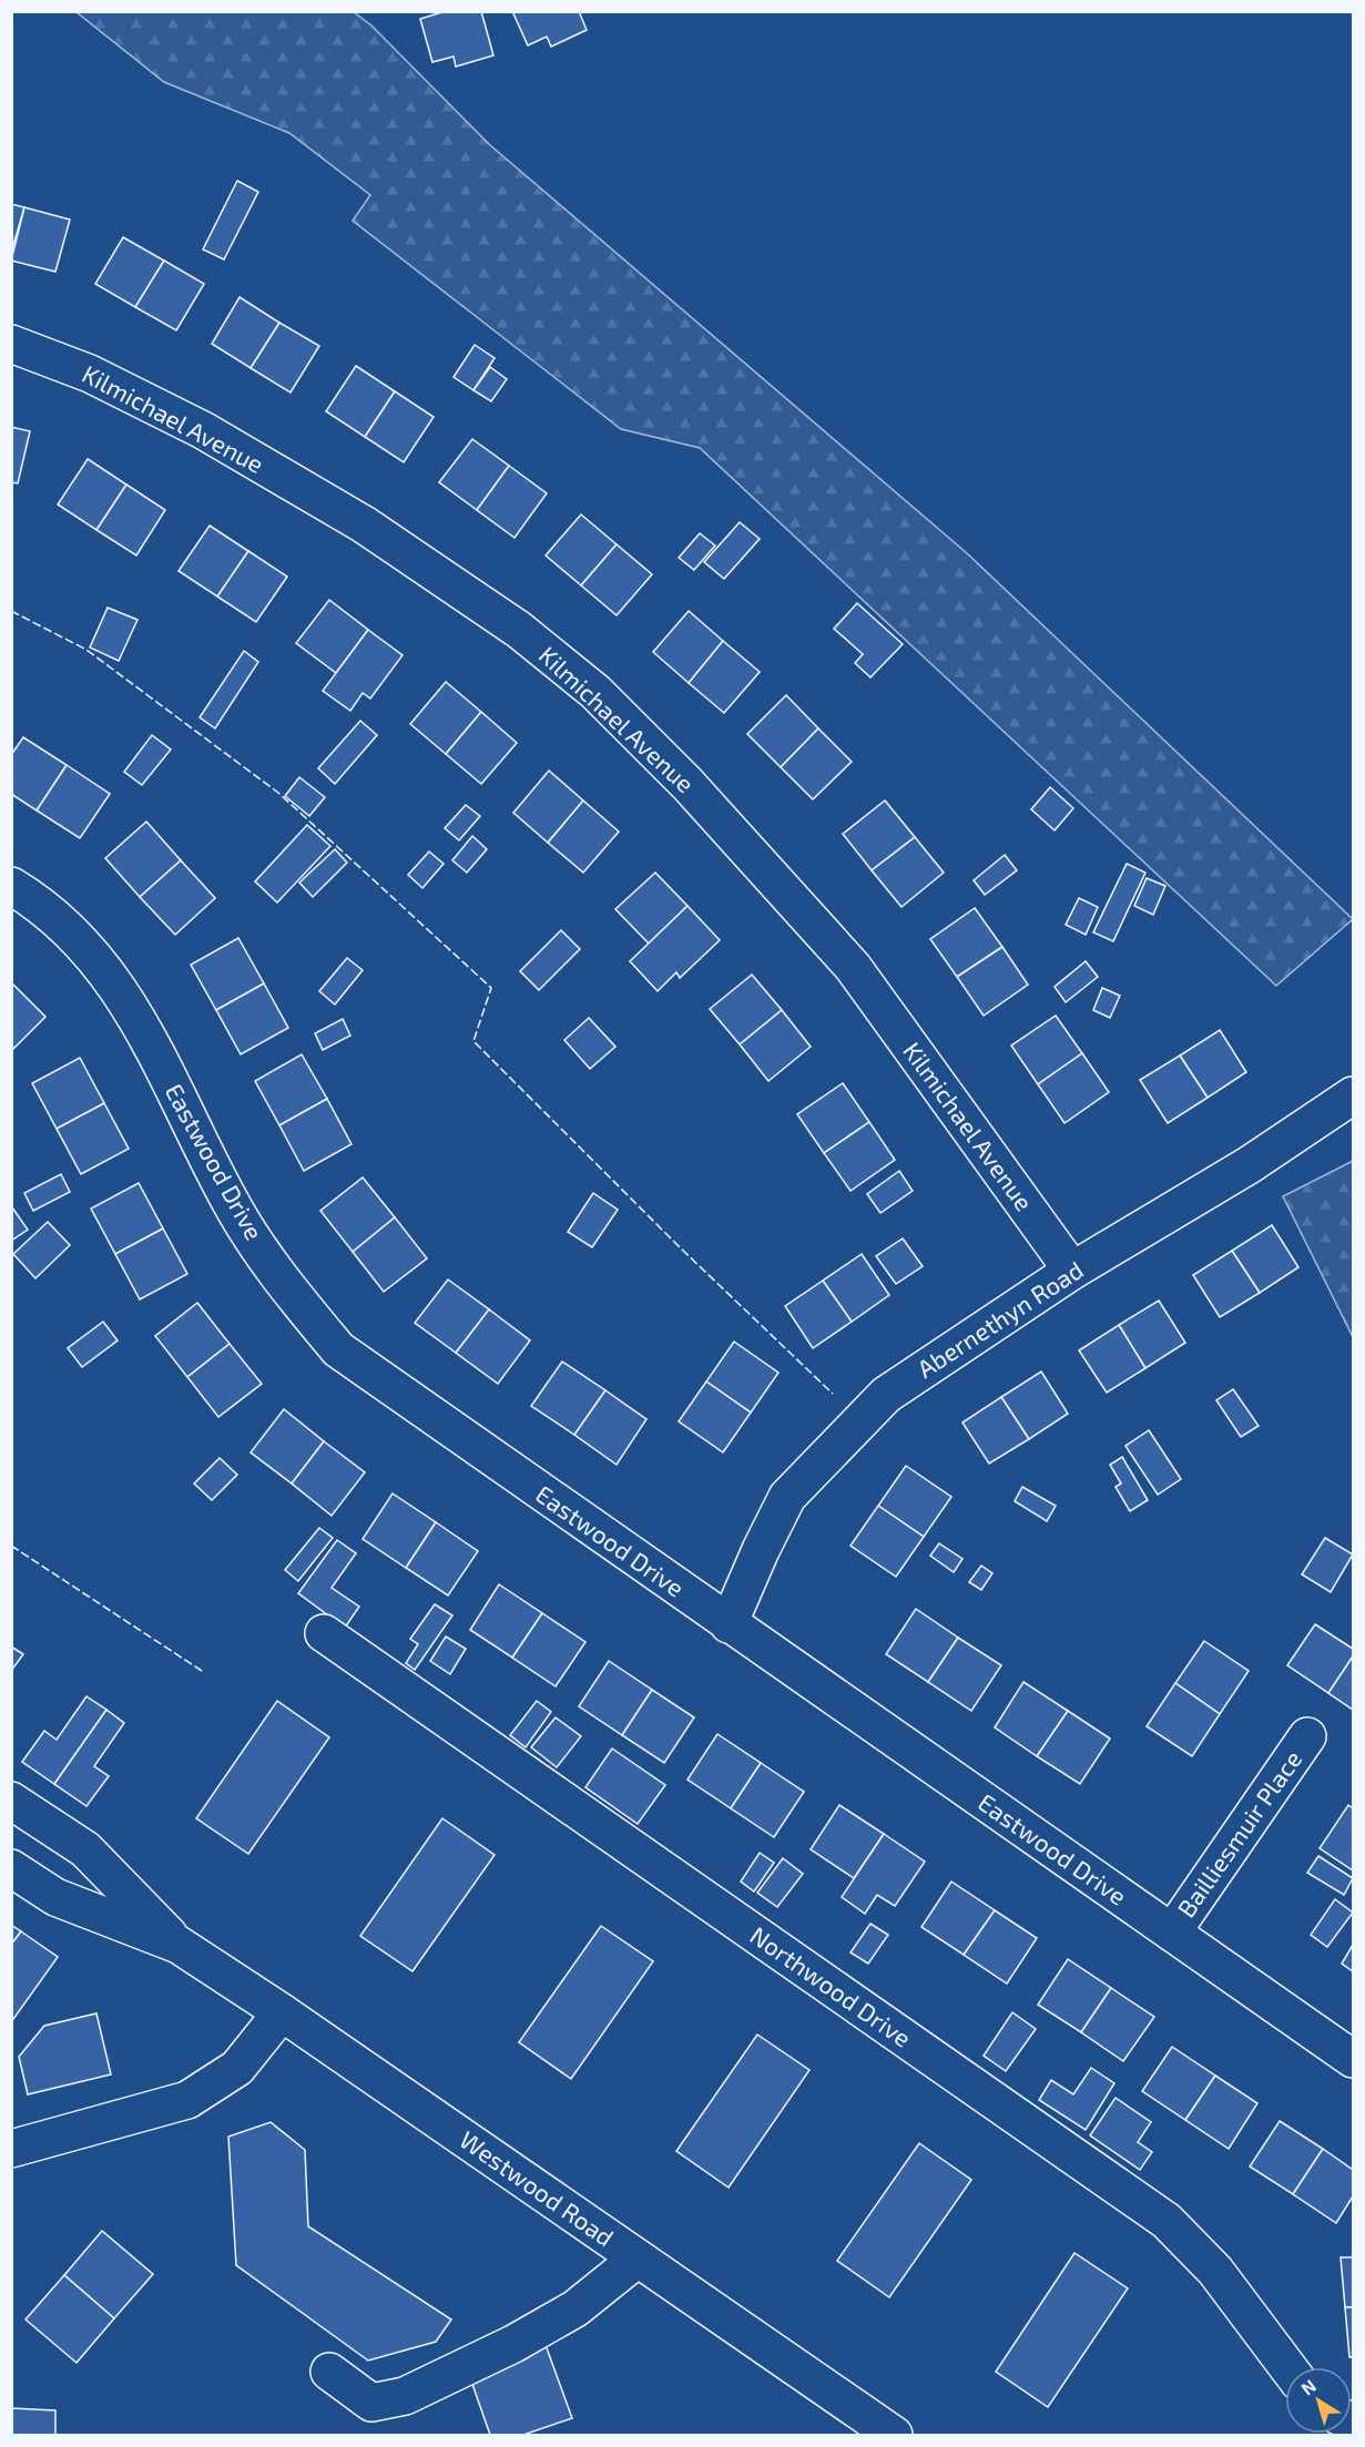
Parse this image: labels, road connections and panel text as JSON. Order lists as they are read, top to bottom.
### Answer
{
  "streets": {
    "street": [
      "Kilmichael Avenue",
      "Eastwood Drive",
      "Abernethyn Road",
      "Bailliesmuir Place",
      "Northwood Drive",
      "Westwood Road"
    ]
  },
  "crossings": [
    ["Kilmichael Avenue", "Abernethyn Road"],
    ["Eastwood Drive", "Abernethyn Road"],
    ["Eastwood Drive", "Bailliesmuir Place"]
  ],
  "north": "top left"
}
